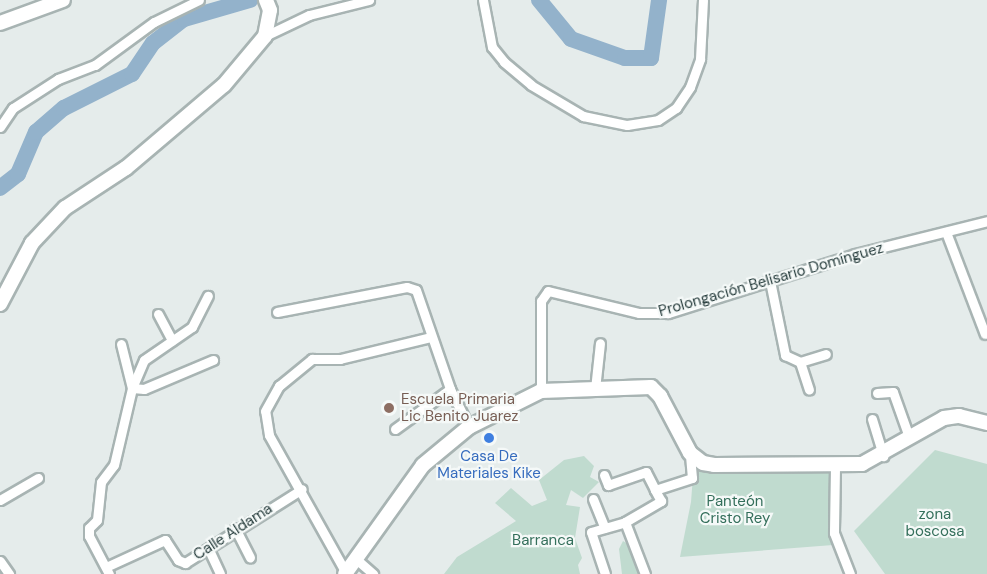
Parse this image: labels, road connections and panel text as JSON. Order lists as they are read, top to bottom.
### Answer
{
  "streets": {
    "street": ["Prolongación Belisario Domínguez", "Calle Aldama"]
  },
  "parks": ["Panteón Cristo Rey", "zona boscosa", "Barranca"],
  "places": ["Escuela Primaria Lic Benito Juarez", "Casa De Materiales Kike"]
}
